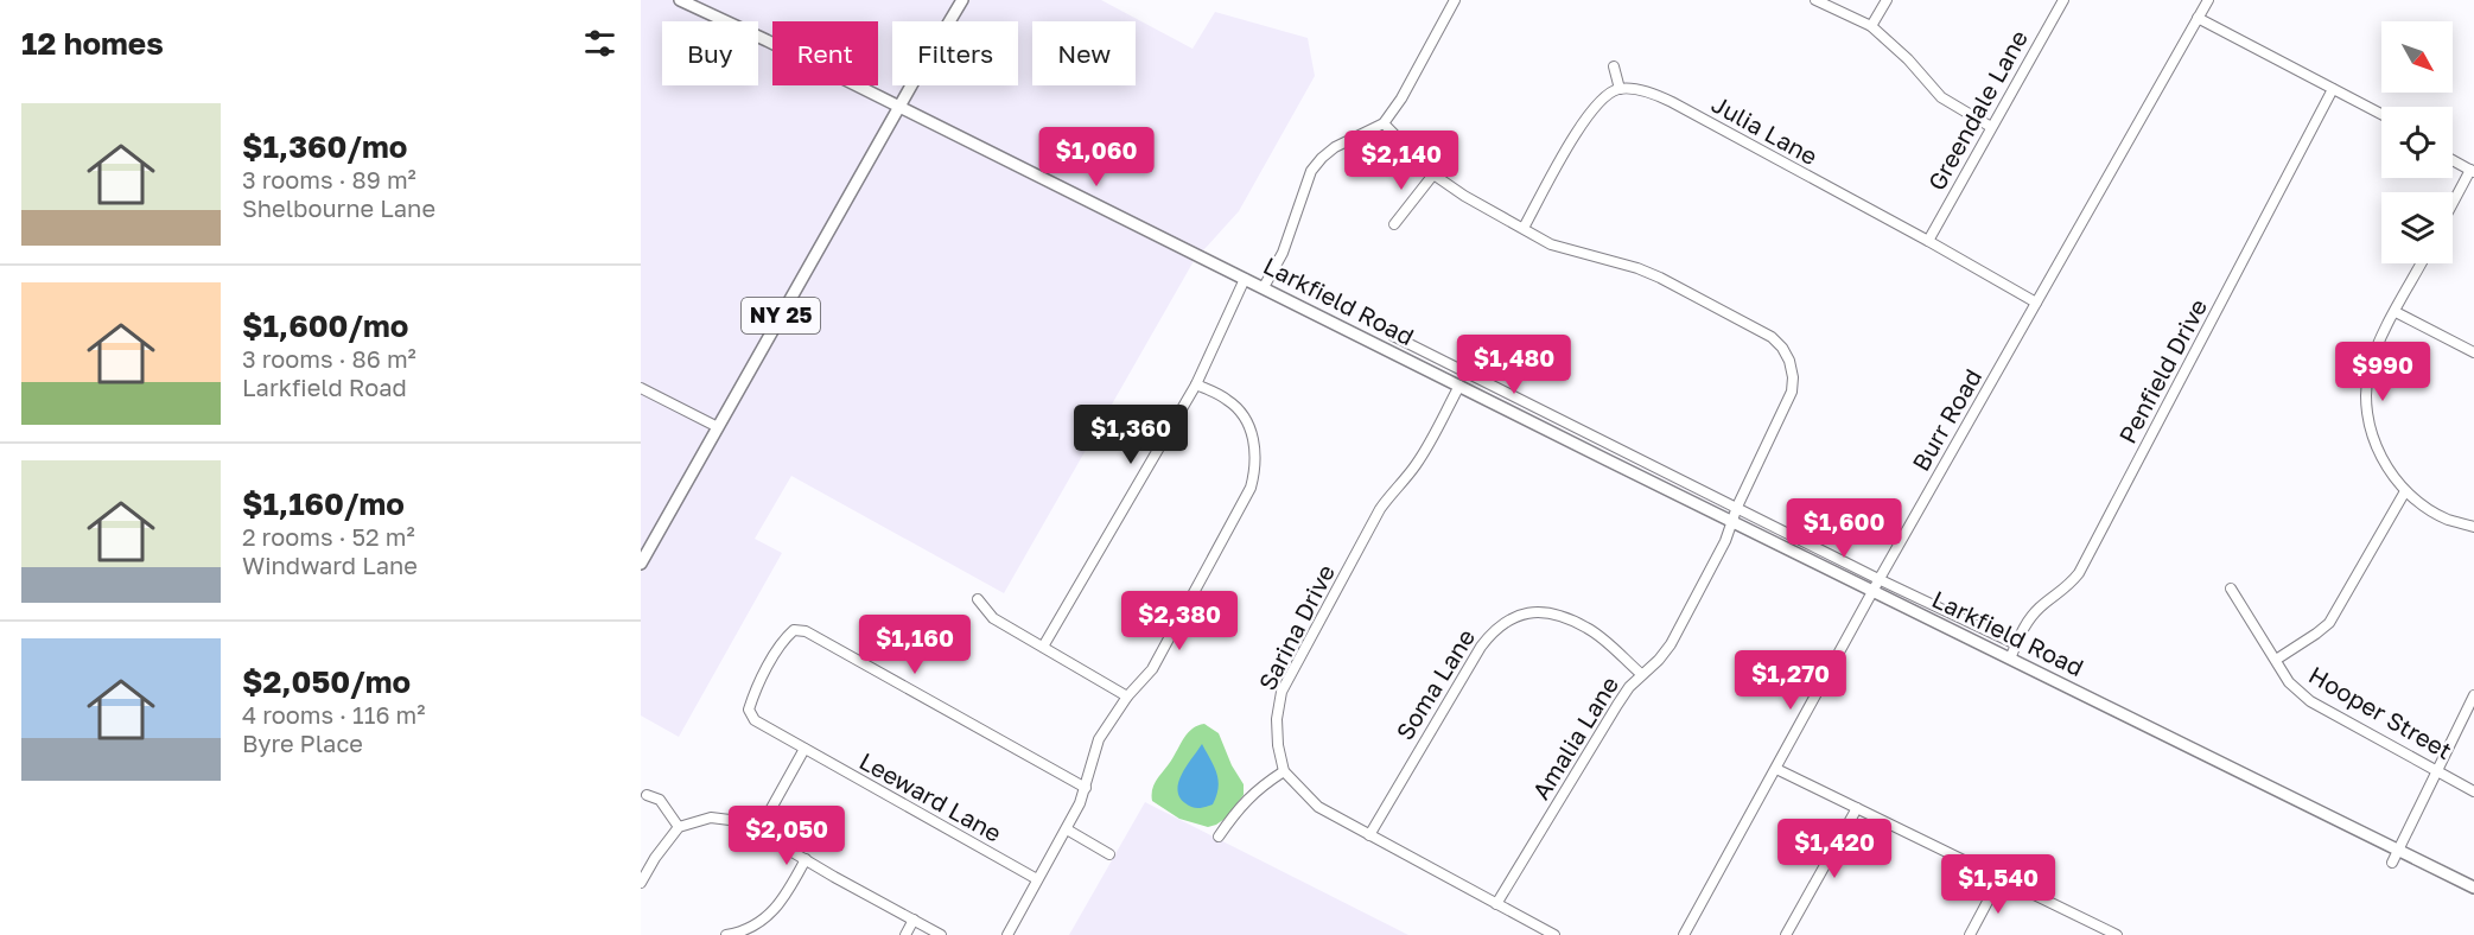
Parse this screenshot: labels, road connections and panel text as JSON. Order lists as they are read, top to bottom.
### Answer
{
  "streets": {
    "main road": ["Larkfield Road", "NY 25"],
    "street": [
      "Greendale Lane",
      "Julia Lane",
      "Penfield Drive",
      "Burr Road",
      "Sarina Drive",
      "Soma Lane",
      "Hooper Street",
      "Amalia Lane",
      "Leeward Lane"
    ]
  },
  "crossings": [
    ["Greendale Lane", "Julia Lane"],
    ["Julia Lane", "Burr Road"],
    ["Larkfield Road", "NY 25"],
    ["Larkfield Road", "Penfield Drive"],
    ["Larkfield Road", "Burr Road"],
    ["Larkfield Road", "Sarina Drive"],
    ["Larkfield Road", "Amalia Lane"],
    ["Soma Lane", "Amalia Lane"]
  ],
  "north": "bottom right",
  "page": {
    "heading": "12 homes",
    "chip": [
      "Buy",
      "Rent",
      "Filters",
      "New"
    ],
    "list": [
      {
        "name": "$1,360/mo",
        "note": "3 rooms · 89 m² · Shelbourne Lane"
      },
      {
        "name": "$1,600/mo",
        "note": "3 rooms · 86 m² · Larkfield Road"
      },
      {
        "name": "$1,160/mo",
        "note": "2 rooms · 52 m² · Windward Lane"
      },
      {
        "name": "$2,050/mo",
        "note": "4 rooms · 116 m² · Byre Place"
      }
    ],
    "price": [
      "$1,060",
      "$2,140",
      "$1,480",
      "$990",
      "$1,360",
      "$1,600",
      "$2,380",
      "$1,160",
      "$1,270",
      "$2,050",
      "$1,420",
      "$1,540"
    ]
  }
}
